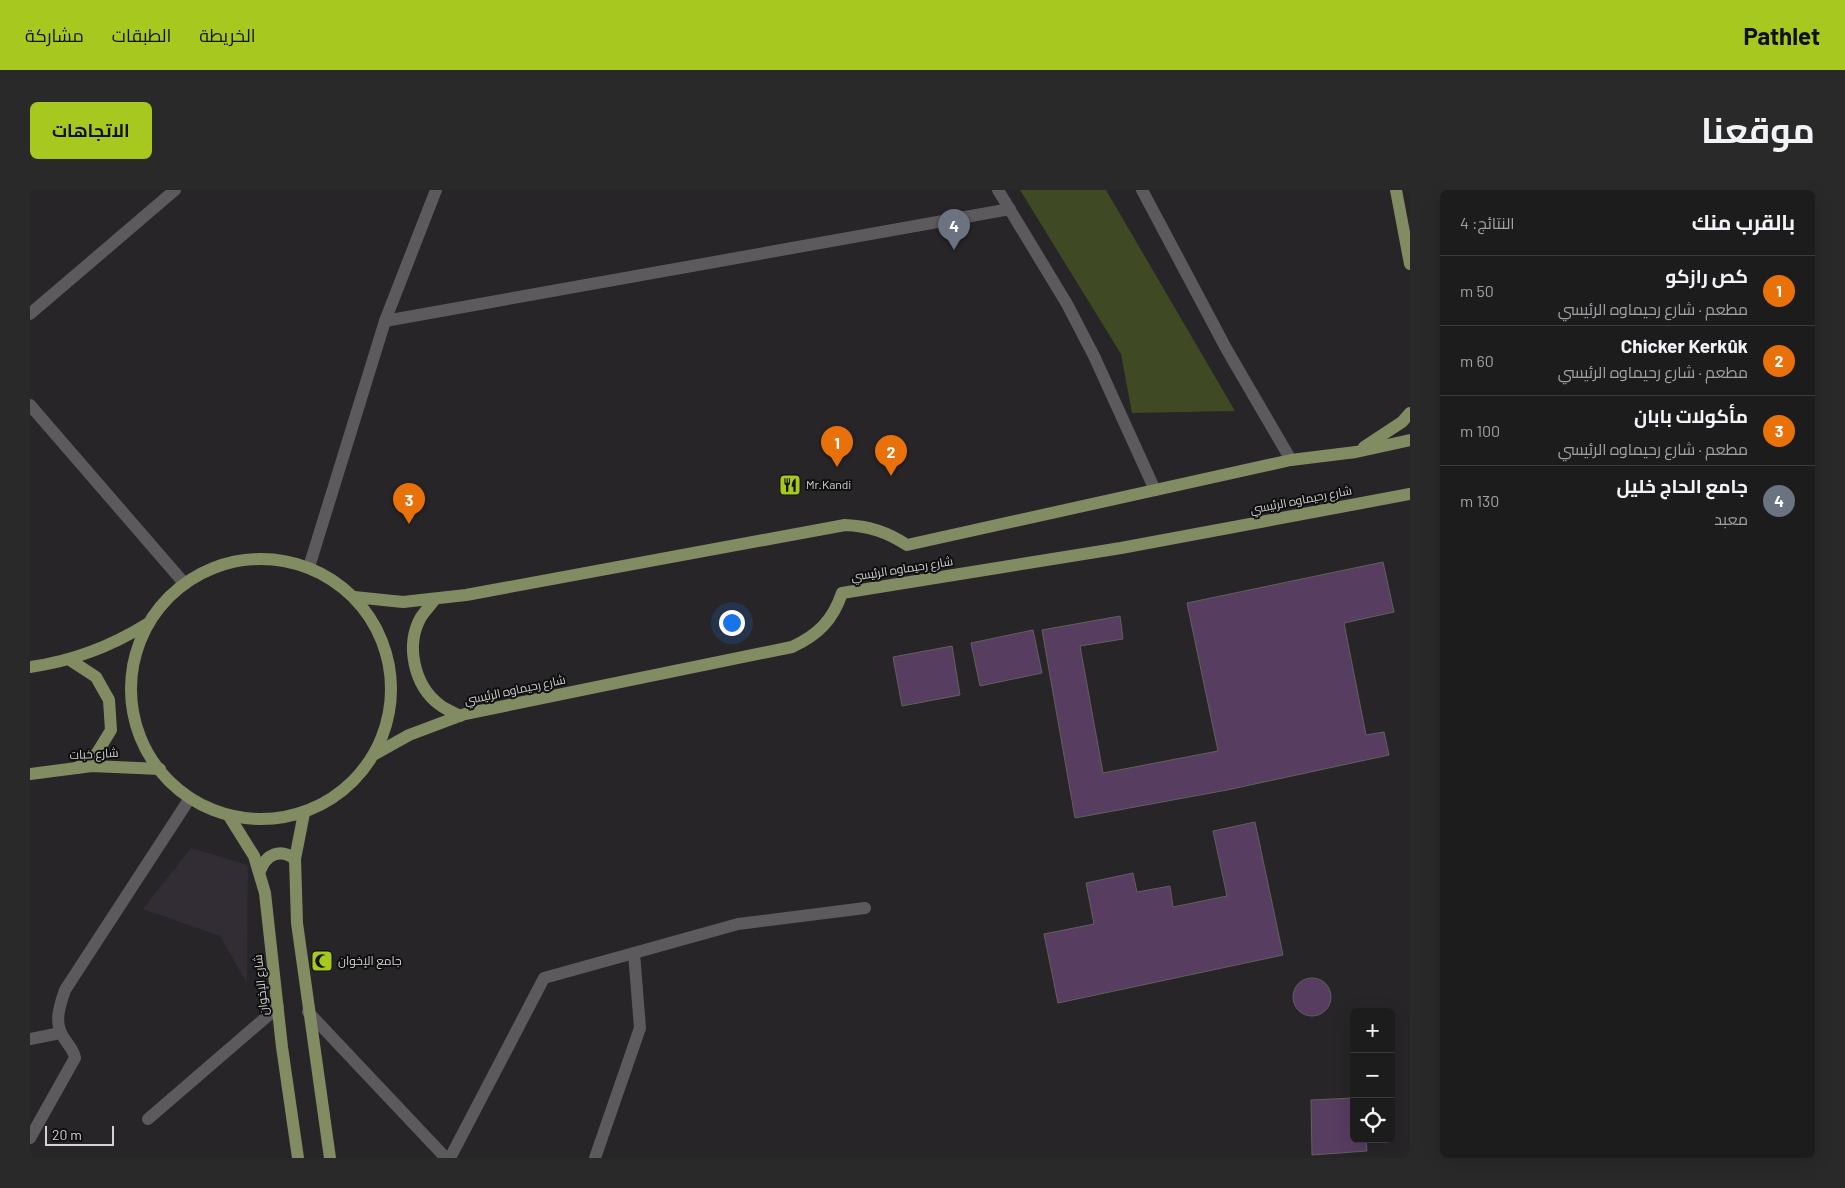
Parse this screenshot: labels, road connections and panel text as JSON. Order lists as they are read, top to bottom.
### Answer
{
  "streets": {
    "main road": ["شارع رحيماوه الرئيسي", "شارع خبات", "شارع الإخوان"]
  },
  "places": {
    "restaurant": ["Mr.Kandi"],
    "mosque": ["جامع الإخوان"]
  },
  "scale_bar": "20 m",
  "page": {
    "header": "Pathlet",
    "nav": ["الخريطة", "الطبقات", "مشاركة"],
    "title": "موقعنا",
    "buttons": "الاتجاهات",
    "heading": ["بالقرب منك", "النتائج: 4"],
    "pins": [
      "4",
      "1",
      "2",
      "3"
    ],
    "list": [
      {
        "mark": "1",
        "name": "كص رازكو",
        "note": "مطعم · شارع رحيماوه الرئيسي",
        "value": "50 m"
      },
      {
        "mark": "2",
        "name": "Chicker Kerkûk",
        "note": "مطعم · شارع رحيماوه الرئيسي",
        "value": "60 m"
      },
      {
        "mark": "3",
        "name": "مأكولات بابان",
        "note": "مطعم · شارع رحيماوه الرئيسي",
        "value": "100 m"
      },
      {
        "mark": "4",
        "name": "جامع الحاج خليل",
        "note": "معبد",
        "value": "130 m"
      }
    ],
    "map_buttons": ["+", "−"],
    "scale": "20 m"
  }
}
